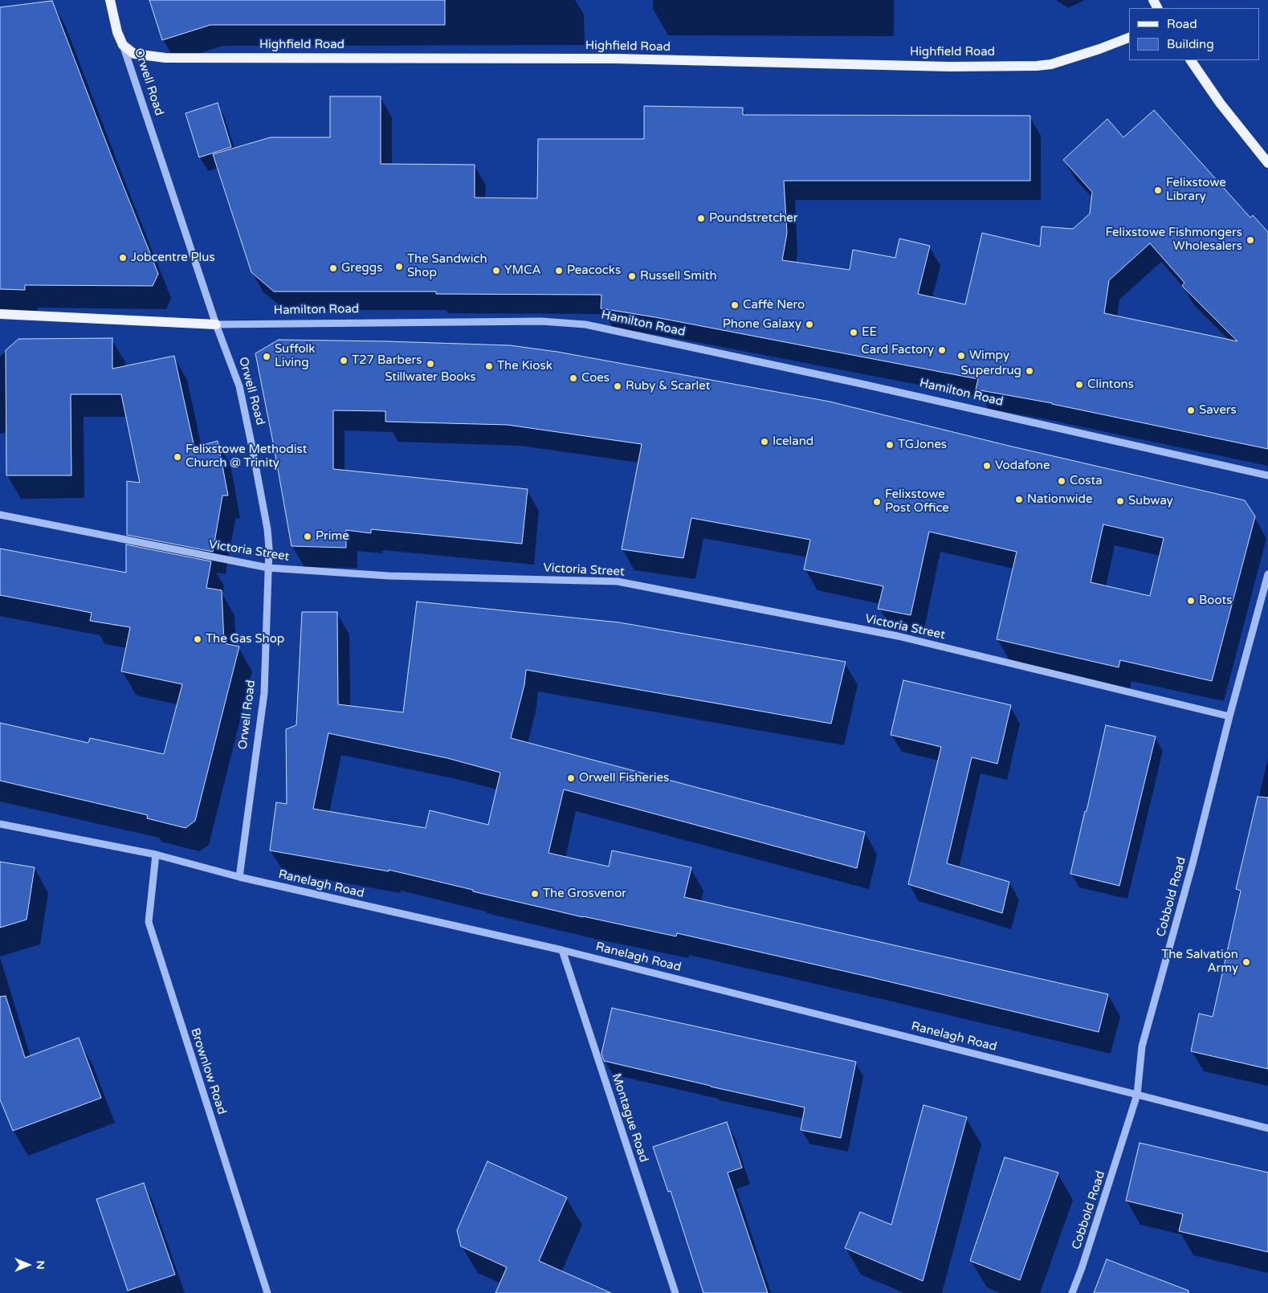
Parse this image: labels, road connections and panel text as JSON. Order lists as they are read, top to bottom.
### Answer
{
  "streets": {
    "main road": ["Highfield Road", "Orwell Road", "Hamilton Road"],
    "street": [
      "Victoria Street",
      "Ranelagh Road",
      "Cobbold Road",
      "Brownlow Road",
      "Montague Road"
    ]
  },
  "crossings": [
    ["Highfield Road", "Orwell Road"],
    ["Orwell Road", "Hamilton Road"],
    ["Orwell Road", "Victoria Street"],
    ["Orwell Road", "Ranelagh Road"],
    ["Victoria Street", "Cobbold Road"],
    ["Ranelagh Road", "Cobbold Road"],
    ["Ranelagh Road", "Brownlow Road"],
    ["Ranelagh Road", "Montague Road"]
  ],
  "places": [
    "Felixstowe Library",
    "Poundstretcher",
    "Felixstowe Fishmongers Wholesalers",
    "Jobcentre Plus",
    "The Sandwich Shop",
    "Greggs",
    "YMCA",
    "Peacocks",
    "Russell Smith",
    "Caffè Nero",
    "Phone Galaxy",
    "EE",
    "Card Factory",
    "Wimpy",
    "Suffolk Living",
    "T27 Barbers",
    "Stillwater Books",
    "The Kiosk",
    "Superdrug",
    "Coes",
    "Clintons",
    "Ruby & Scarlet",
    "Savers",
    "Iceland",
    "TGJones",
    "Felixstowe Methodist Church @ Trinity",
    "Vodafone",
    "Costa",
    "Nationwide",
    "Subway",
    "Felixstowe Post Office",
    "Prime",
    "Boots",
    "The Gas Shop",
    "Orwell Fisheries",
    "The Grosvenor",
    "The Salvation Army"
  ],
  "legend": ["Road", "Building"],
  "north": "right"
}
